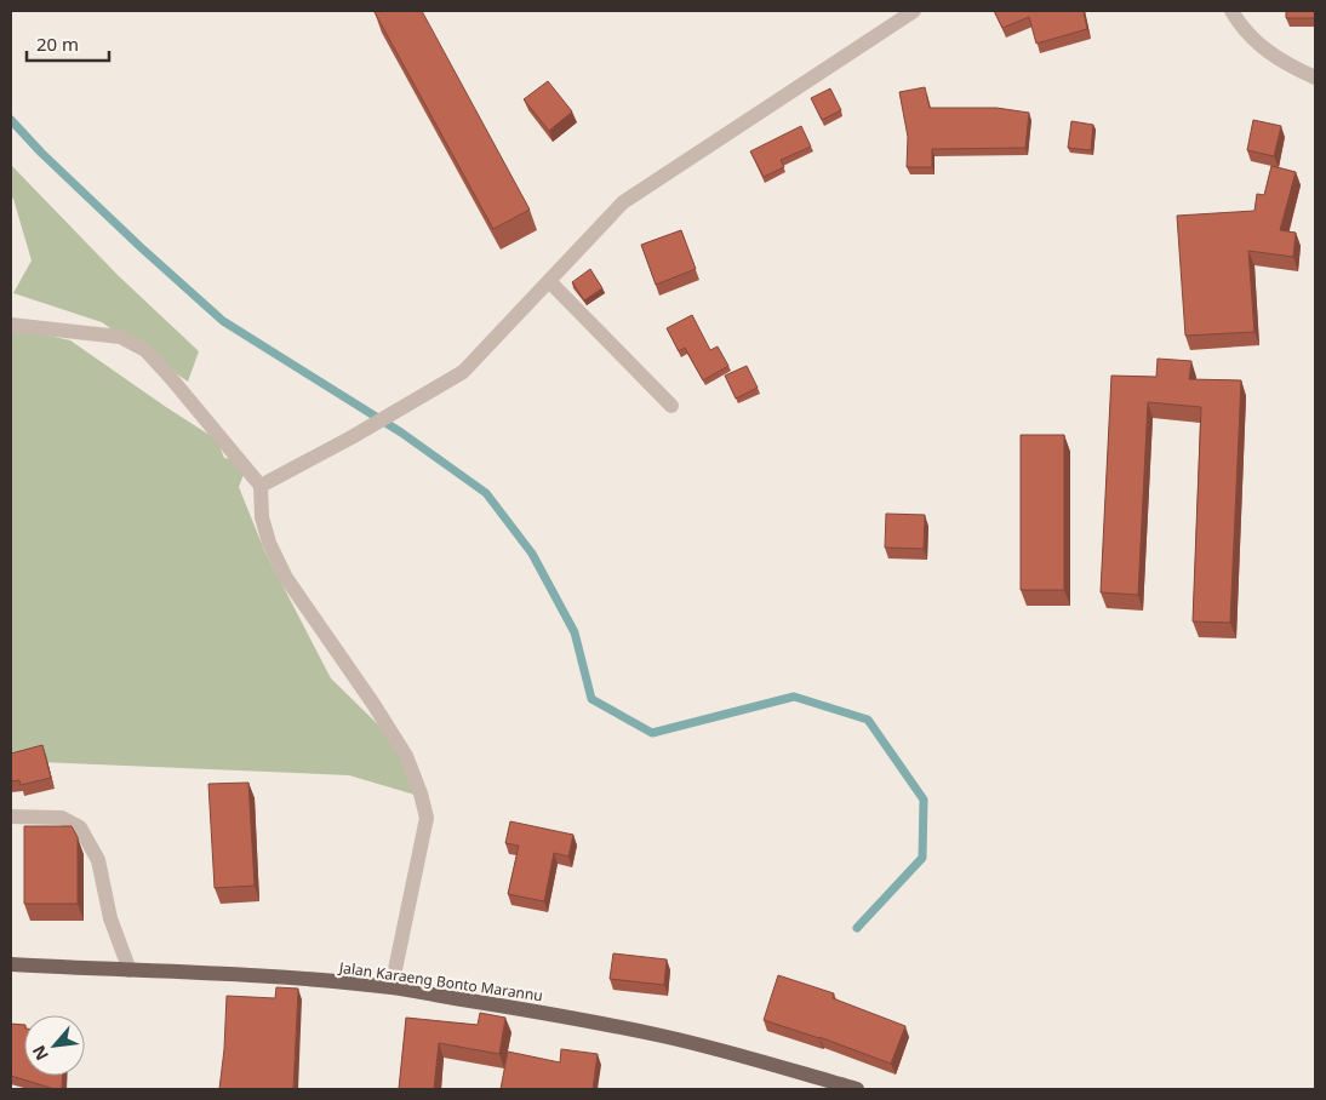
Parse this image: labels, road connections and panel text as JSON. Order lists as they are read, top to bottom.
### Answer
{
  "streets": {
    "main road": ["Jalan Karaeng Bonto Marannu"]
  },
  "scale_bar": "20 m",
  "north": "bottom left"
}
